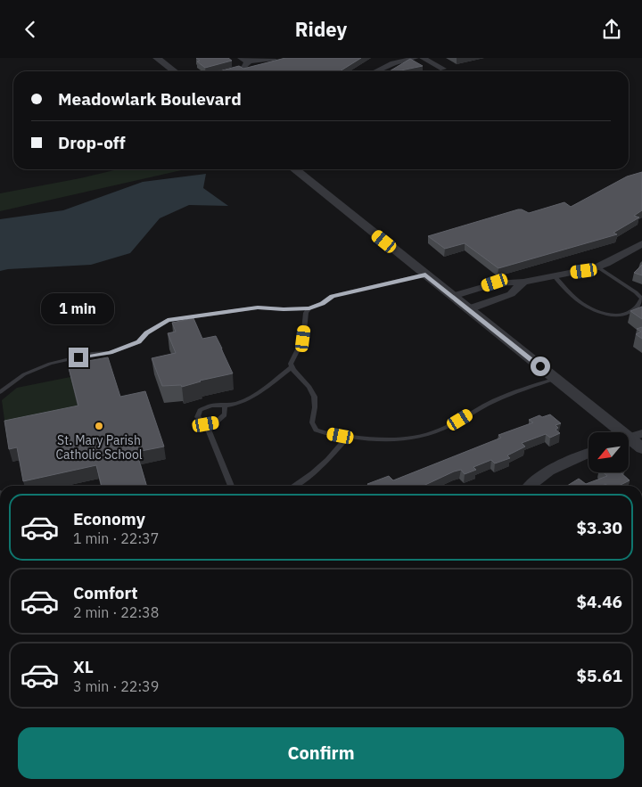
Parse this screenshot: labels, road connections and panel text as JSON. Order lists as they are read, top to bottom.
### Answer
{
  "places": ["St. Mary Parish Catholic School"],
  "north": "bottom left",
  "page": {
    "header": "Ridey",
    "banner": ["Meadowlark Boulevard", "Drop-off"],
    "bubble": "1 min",
    "list": [
      {
        "name": "Economy",
        "note": "1 min · 22:37",
        "value": "$3.30"
      },
      {
        "name": "Comfort",
        "note": "2 min · 22:38",
        "value": "$4.46"
      },
      {
        "name": "XL",
        "note": "3 min · 22:39",
        "value": "$5.61"
      }
    ],
    "buttons": "Confirm"
  }
}
